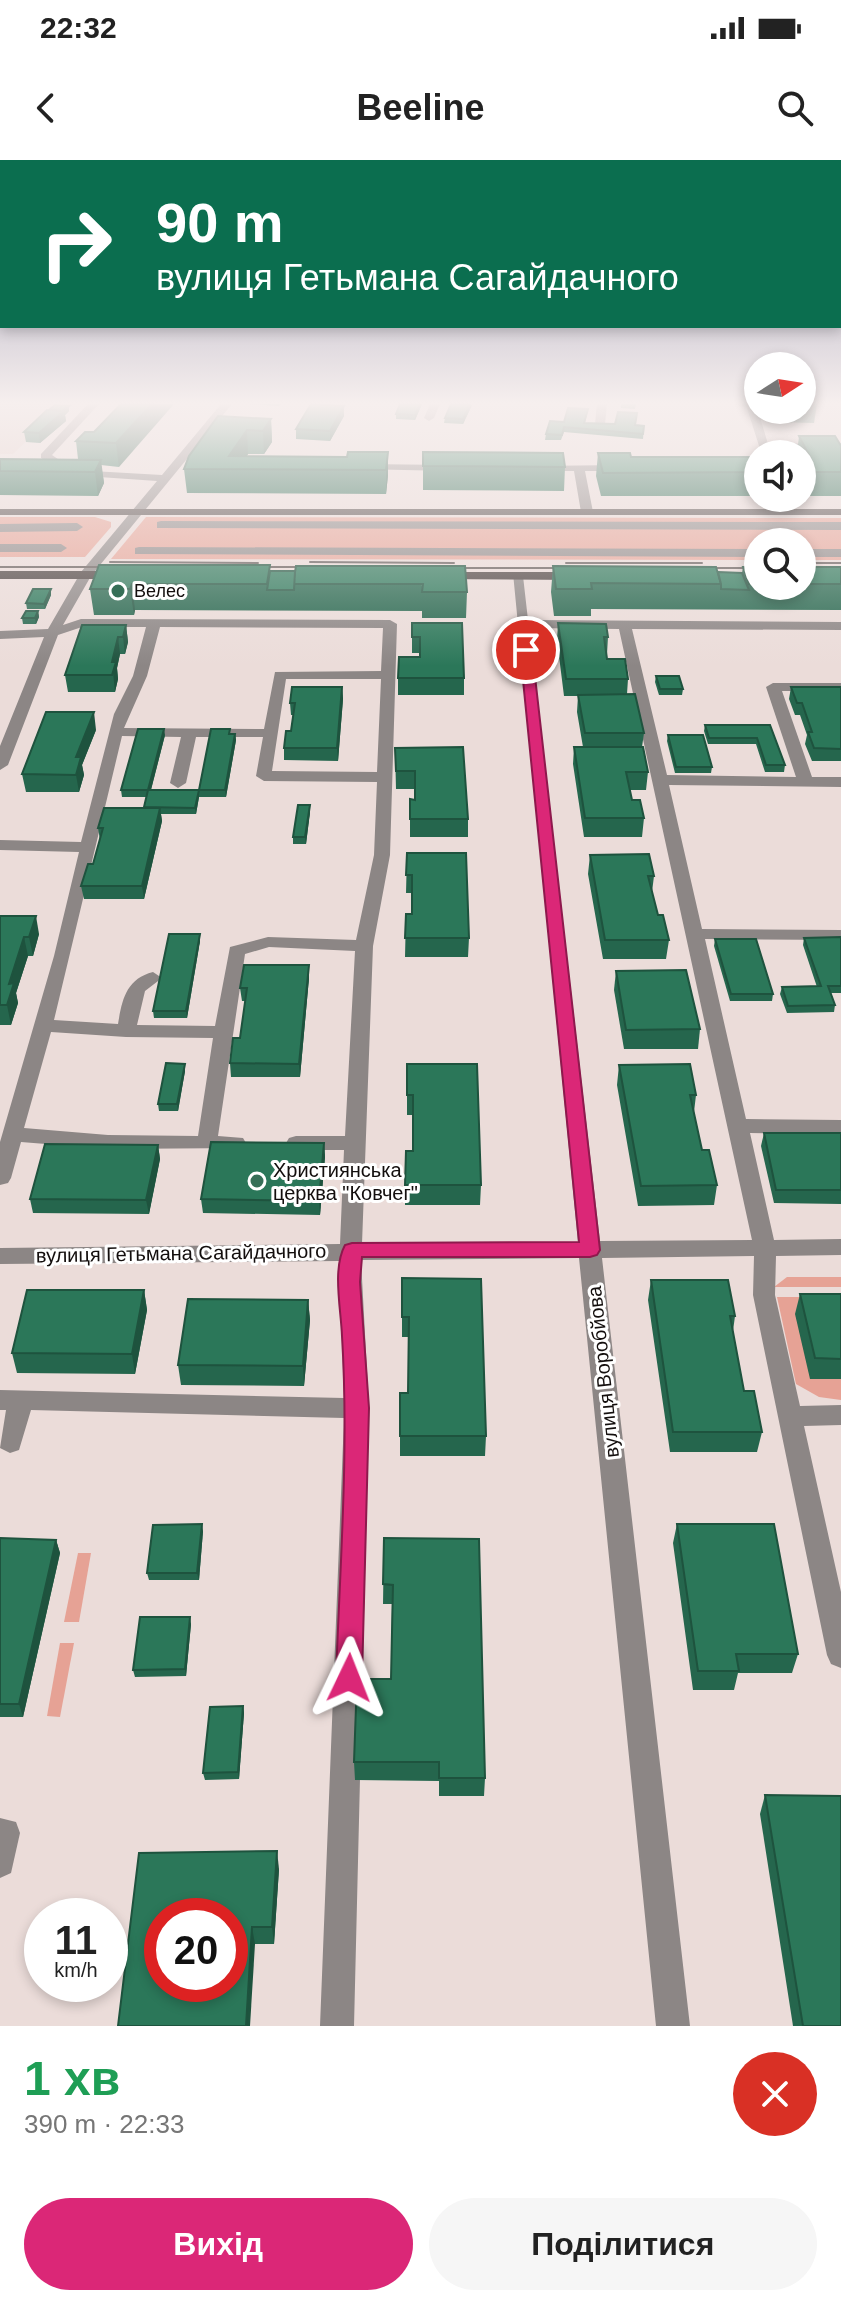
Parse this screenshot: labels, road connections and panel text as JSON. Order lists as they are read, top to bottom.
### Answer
{
  "streets": {
    "street": ["вулиця Гетьмана Сагайдачного", "вулиця Воробйова"]
  },
  "crossings": [
    ["вулиця Гетьмана Сагайдачного", "вулиця Воробйова"]
  ],
  "places": ["Велес", "Християнська церква \"Ковчег\""],
  "north": "right",
  "page": {
    "status": "22:32",
    "header": "Beeline",
    "turn": ["90 m", "вулиця Гетьмана Сагайдачного"],
    "speed": "11 km/h",
    "limit": "20",
    "heading": ["1 хв", "390 m · 22:33"],
    "buttons": ["Вихід", "Поділитися"]
  }
}
